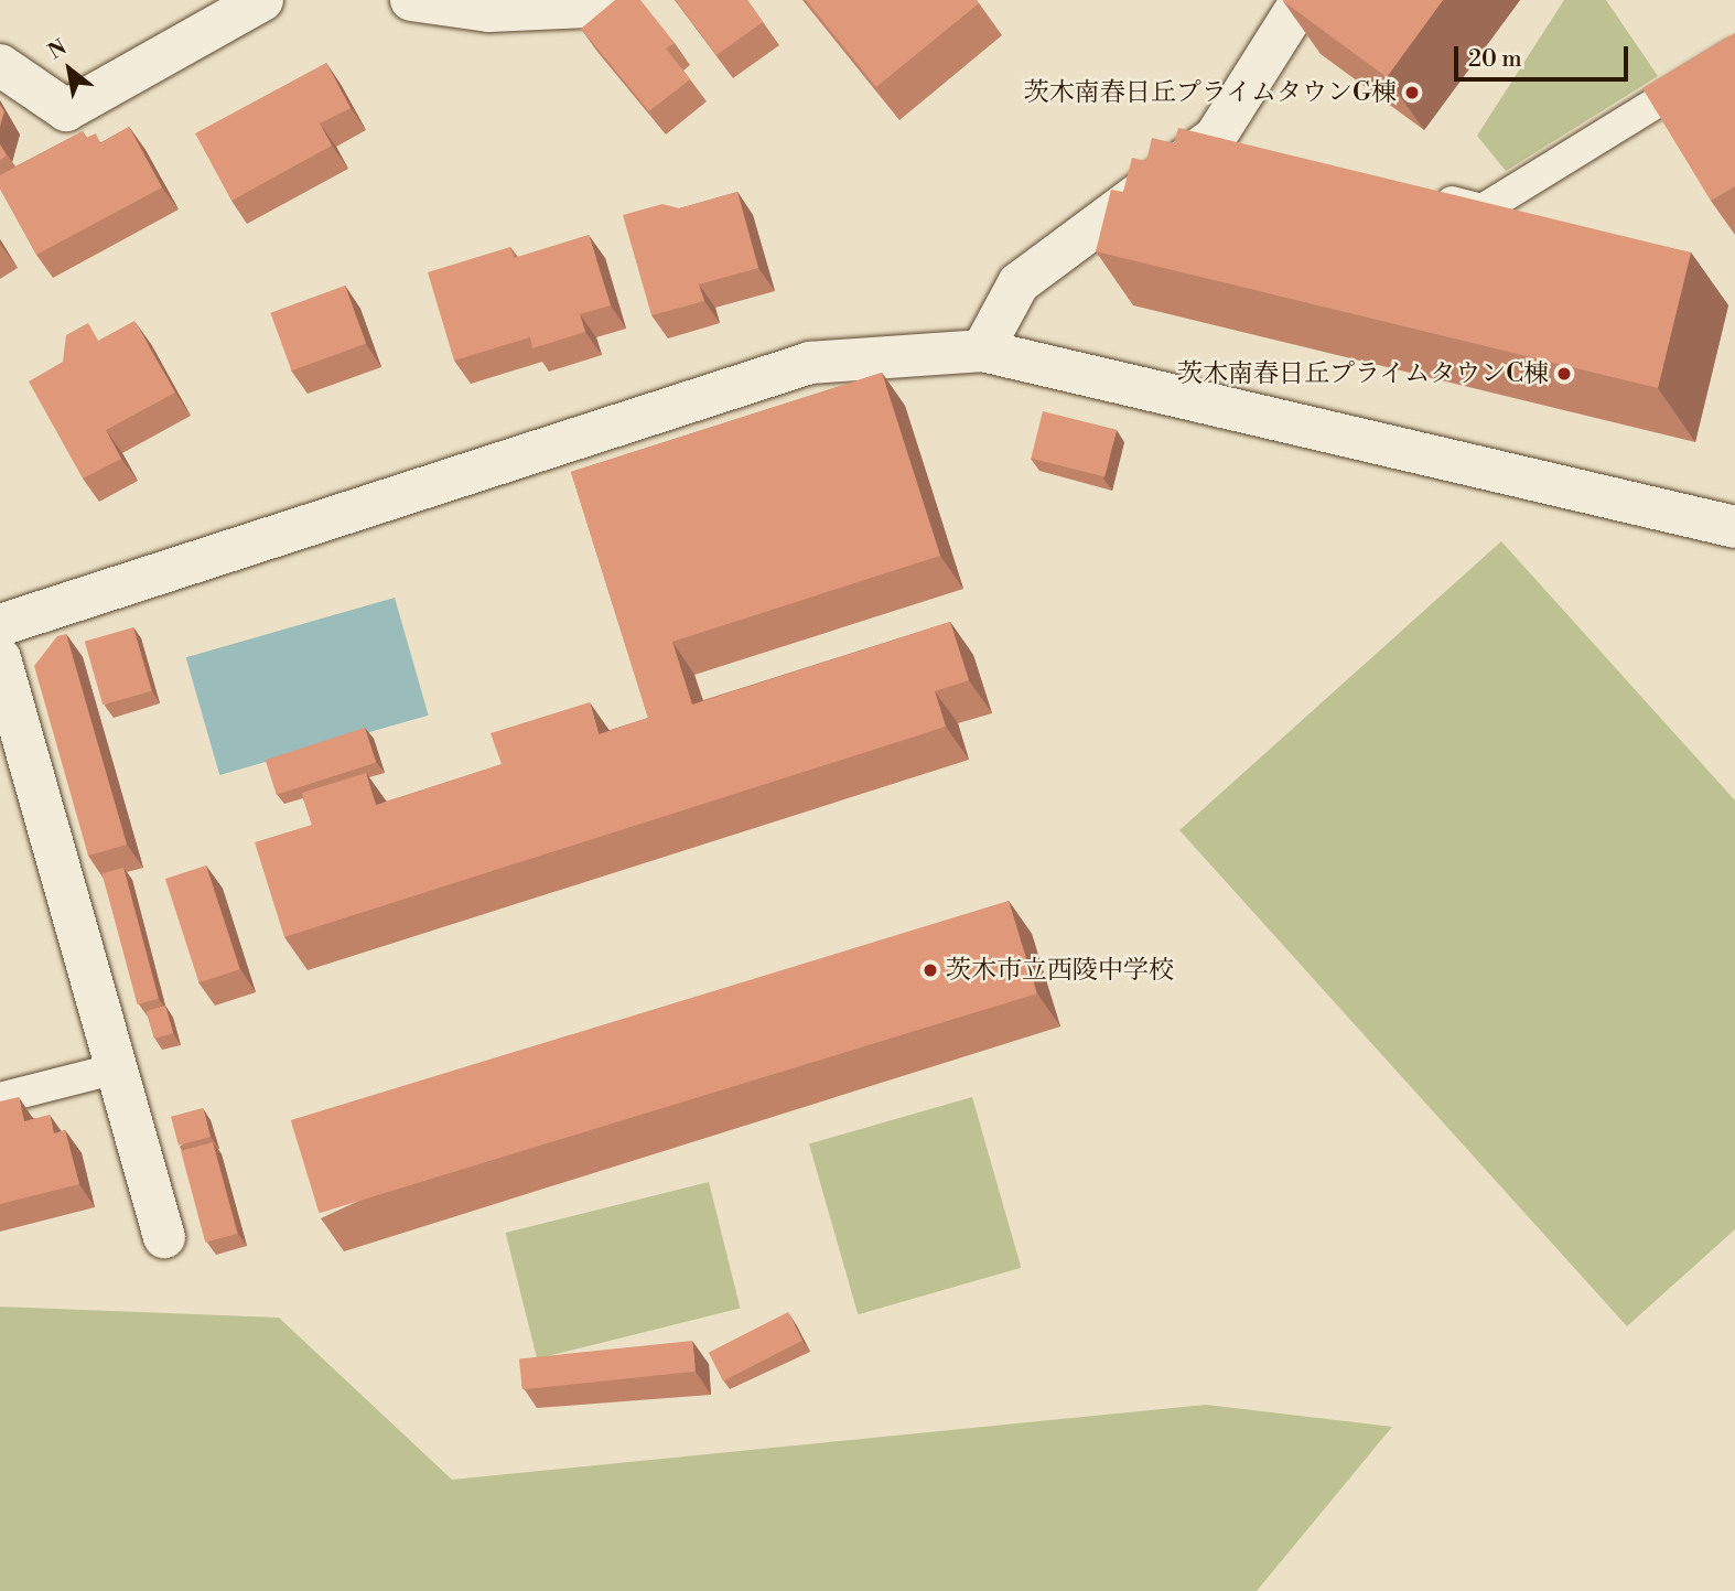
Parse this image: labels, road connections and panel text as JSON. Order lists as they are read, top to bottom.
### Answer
{
  "places": ["茨木南春日丘プライムタウンG棟", "茨木南春日丘プライムタウンC棟", "茨木市立西陵中学校"],
  "scale_bar": "20 m",
  "north": "top left"
}
